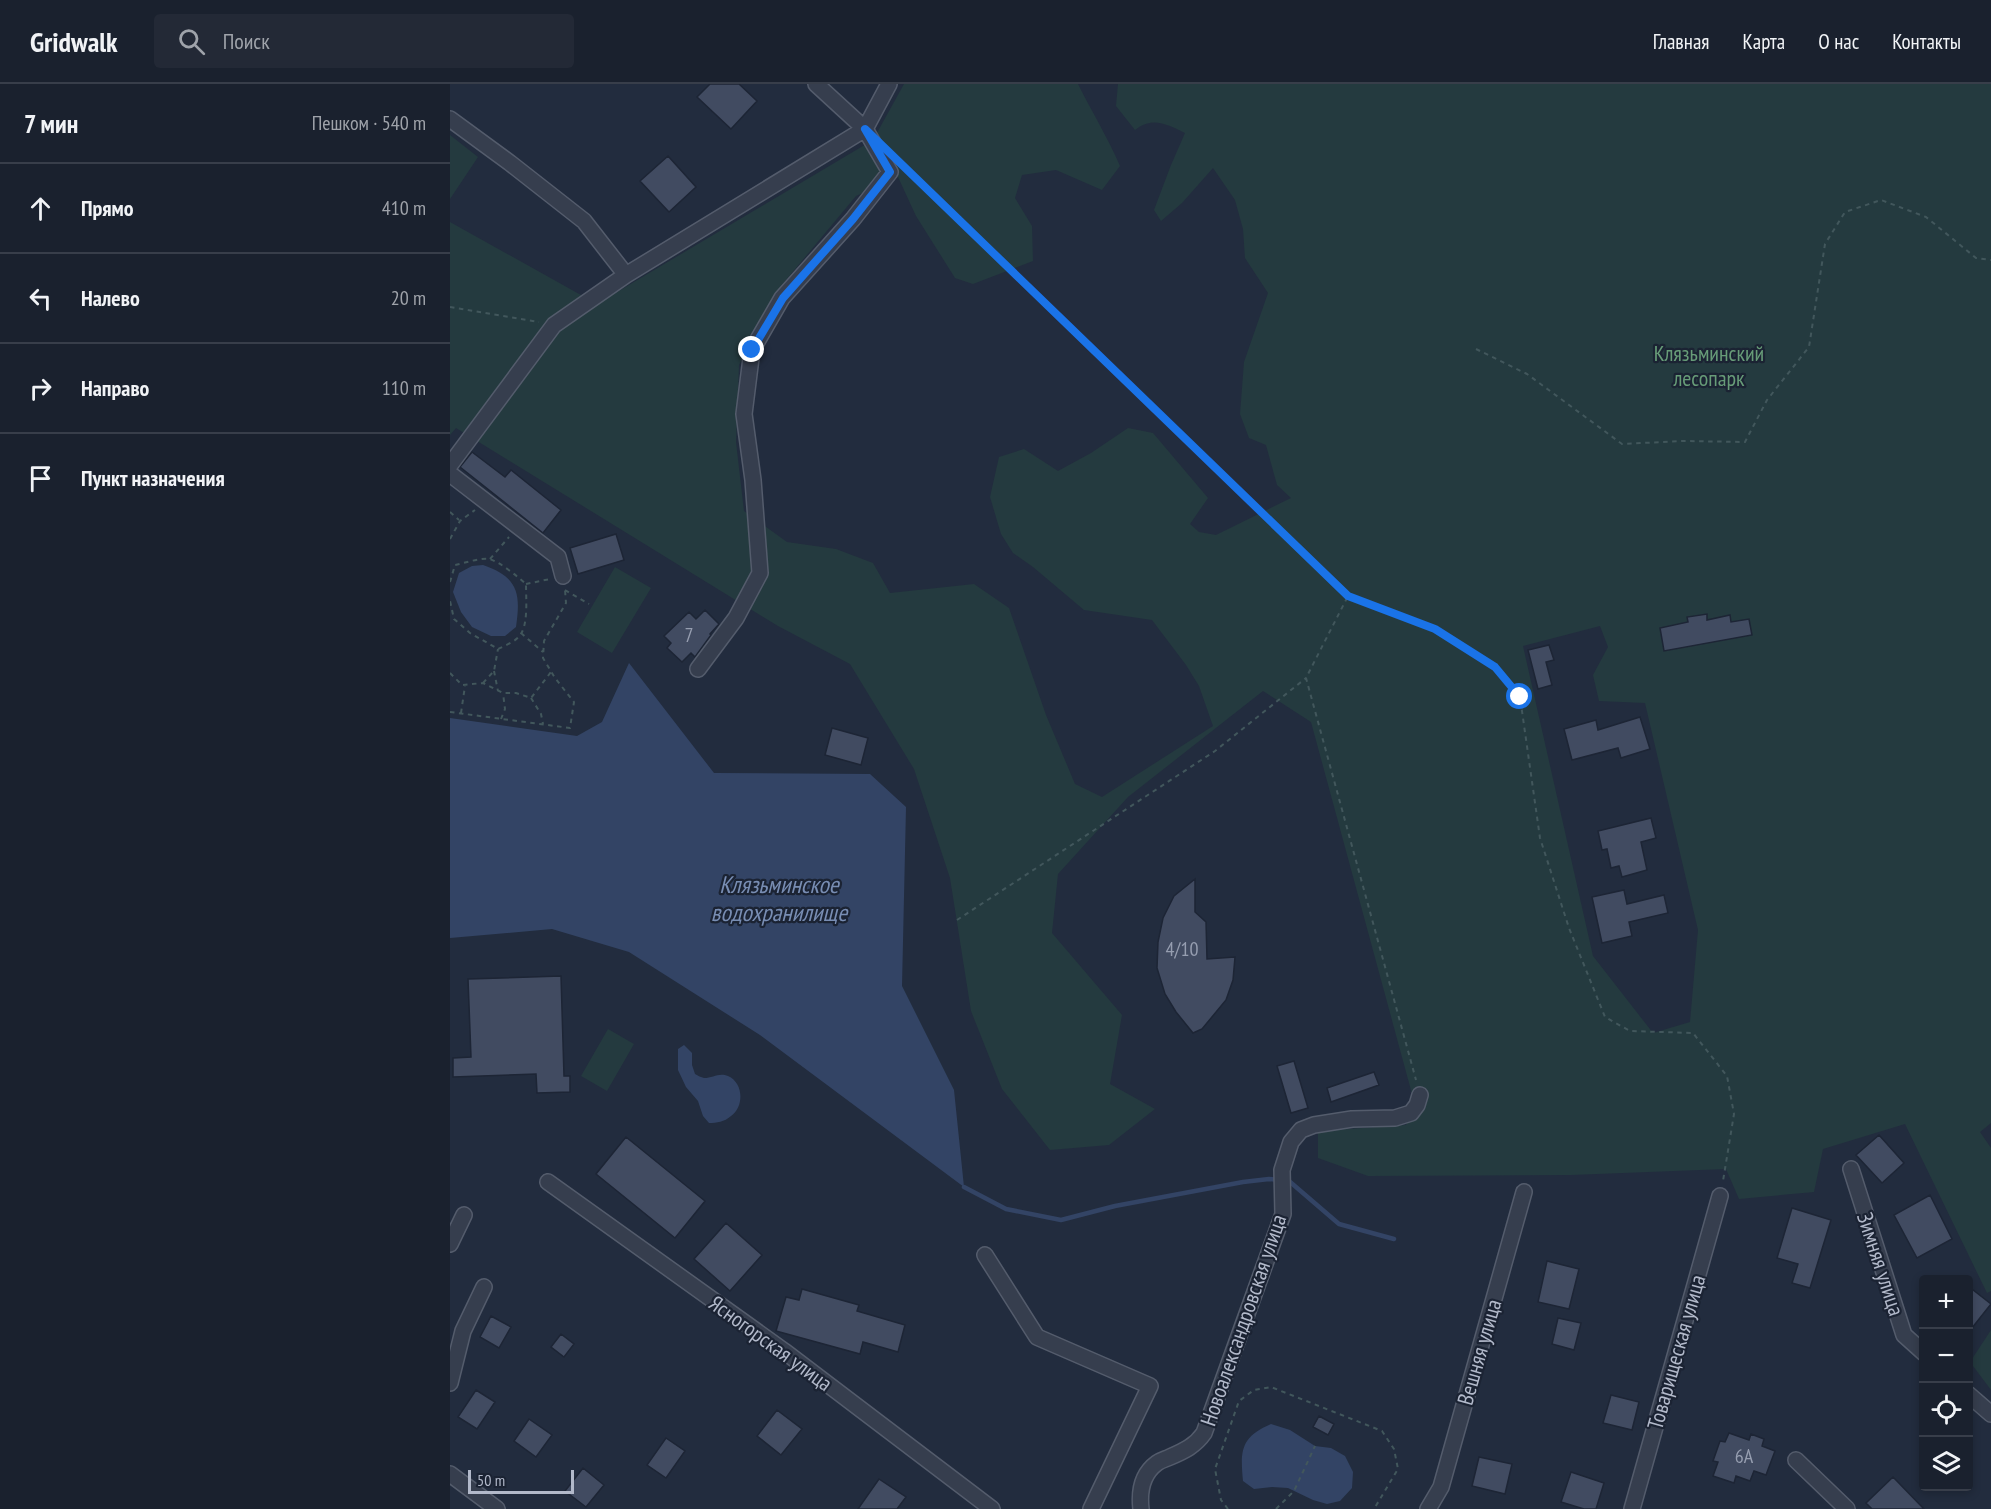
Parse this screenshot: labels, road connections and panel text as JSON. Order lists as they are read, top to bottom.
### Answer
{
  "streets": {
    "street": [
      "Зимняя улица",
      "Новоалександровская улица",
      "Ясногорская улица",
      "Вешняя улица",
      "Товарищеская улица"
    ]
  },
  "water": ["Клязьминское водохранилище"],
  "parks": ["Клязьминский лесопарк"],
  "house_numbers": ["7", "4/10", "6А"],
  "scale_bar": "50 m",
  "page": {
    "header": "Gridwalk",
    "search": "Поиск",
    "nav": [
      "Главная",
      "Карта",
      "О нас",
      "Контакты"
    ],
    "heading": ["7 мин", "Пешком · 540 m"],
    "list": [
      ["Прямо", "410 m"],
      ["Налево", "20 m"],
      ["Направо", "110 m"],
      "Пункт назначения"
    ],
    "map_buttons": ["+", "−"],
    "scale": "50 m"
  }
}
